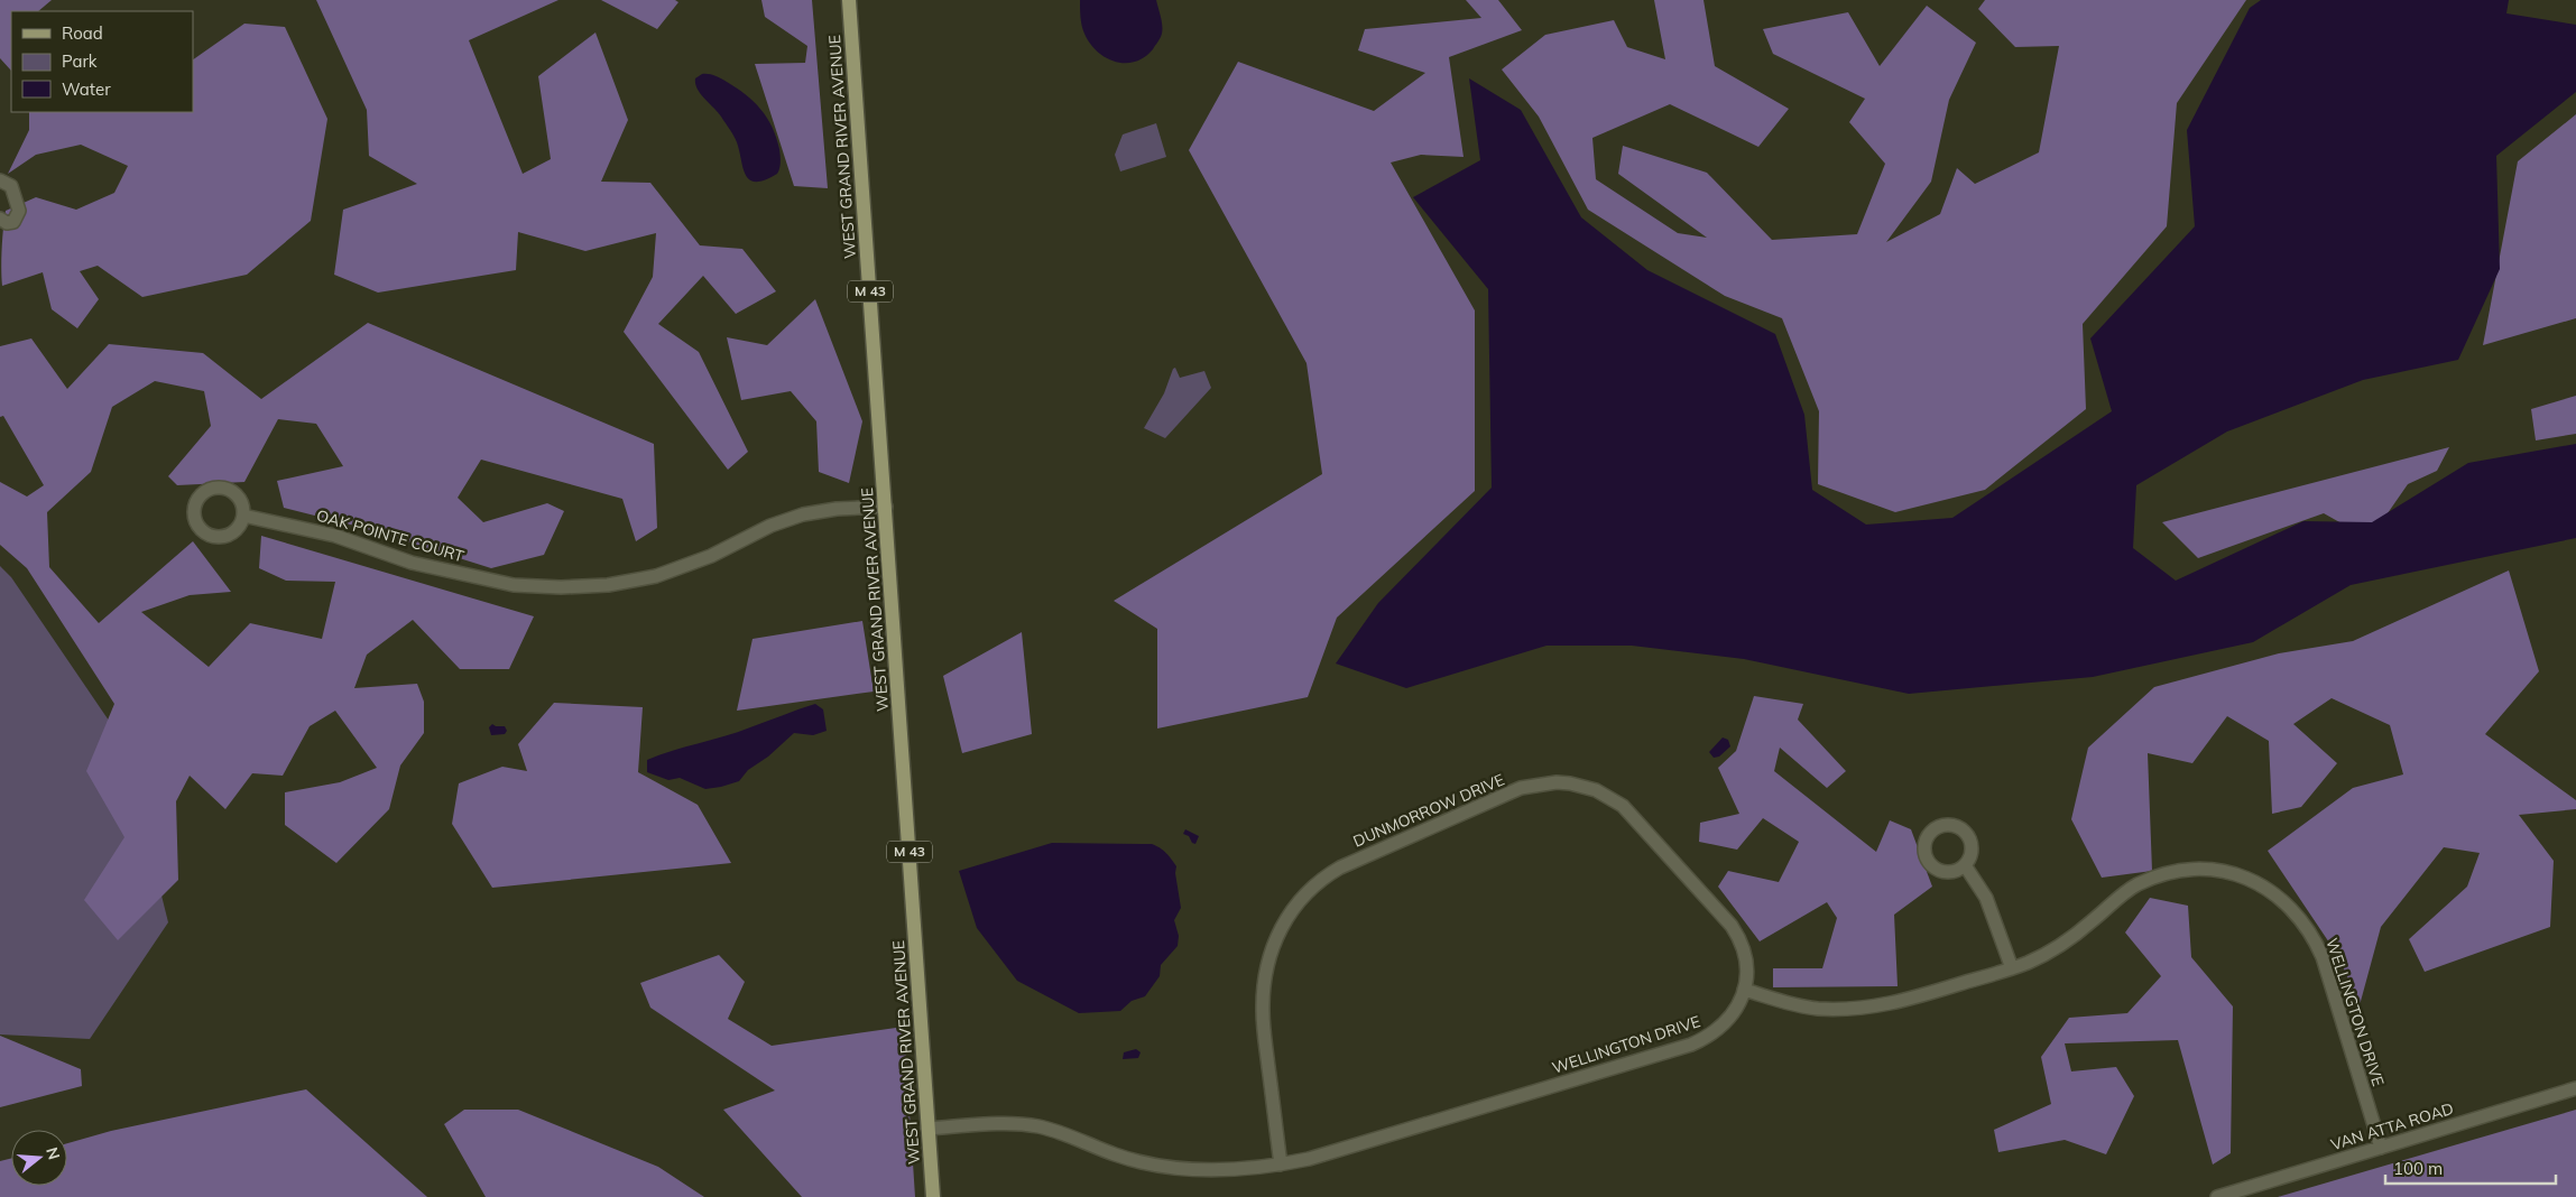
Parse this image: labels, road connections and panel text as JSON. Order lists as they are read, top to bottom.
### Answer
{
  "streets": {
    "main road": ["WEST GRAND RIVER AVENUE", "M 43"],
    "street": [
      "OAK POINTE COURT",
      "DUNMORROW DRIVE",
      "WELLINGTON DRIVE",
      "VAN ATTA ROAD"
    ]
  },
  "crossings": [
    ["WEST GRAND RIVER AVENUE", "OAK POINTE COURT"],
    ["WEST GRAND RIVER AVENUE", "WELLINGTON DRIVE"],
    ["DUNMORROW DRIVE", "WELLINGTON DRIVE"],
    ["WELLINGTON DRIVE", "VAN ATTA ROAD"]
  ],
  "legend": ["Road", "Park", "Water"],
  "scale_bar": "100 m",
  "north": "right"
}
